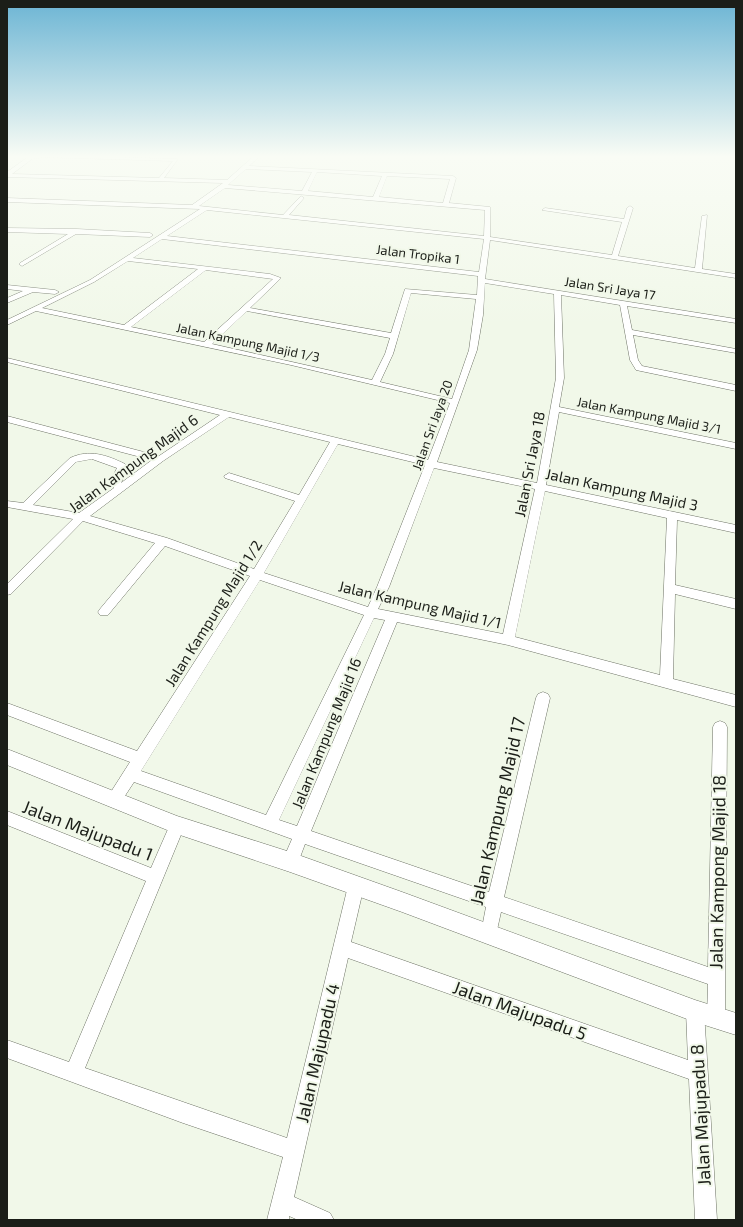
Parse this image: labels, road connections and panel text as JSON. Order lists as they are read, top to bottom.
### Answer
{
  "streets": {
    "street": [
      "Jalan Tropika 1",
      "Jalan Sri Jaya 17",
      "Jalan Kampung Majid 1/3",
      "Jalan Kampung Majid 3/1",
      "Jalan Sri Jaya 20",
      "Jalan Kampung Majid 6",
      "Jalan Sri Jaya 18",
      "Jalan Kampung Majid 3",
      "Jalan Kampung Majid 1/1",
      "Jalan Kampung Majid 1/2",
      "Jalan Kampung Majid 16",
      "Jalan Kampung Majid 17",
      "Jalan Majupadu 1",
      "Jalan Kampong Majid 18",
      "Jalan Majupadu 5",
      "Jalan Majupadu 4",
      "Jalan Majupadu 8"
    ]
  },
  "crossings": [
    ["Jalan Tropika 1", "Jalan Sri Jaya 17"],
    ["Jalan Tropika 1", "Jalan Sri Jaya 20"],
    ["Jalan Sri Jaya 17", "Jalan Sri Jaya 20"],
    ["Jalan Sri Jaya 17", "Jalan Sri Jaya 18"],
    ["Jalan Kampung Majid 1/3", "Jalan Sri Jaya 20"],
    ["Jalan Kampung Majid 3/1", "Jalan Sri Jaya 18"],
    ["Jalan Sri Jaya 20", "Jalan Kampung Majid 3"],
    ["Jalan Sri Jaya 20", "Jalan Kampung Majid 1/1"],
    ["Jalan Kampung Majid 6", "Jalan Kampung Majid 1/1"],
    ["Jalan Sri Jaya 18", "Jalan Kampung Majid 3"],
    ["Jalan Sri Jaya 18", "Jalan Kampung Majid 1/1"],
    ["Jalan Kampung Majid 1/1", "Jalan Kampung Majid 1/2"],
    ["Jalan Kampung Majid 1/1", "Jalan Kampung Majid 16"],
    ["Jalan Majupadu 5", "Jalan Majupadu 4"],
    ["Jalan Majupadu 5", "Jalan Majupadu 8"]
  ]
}
